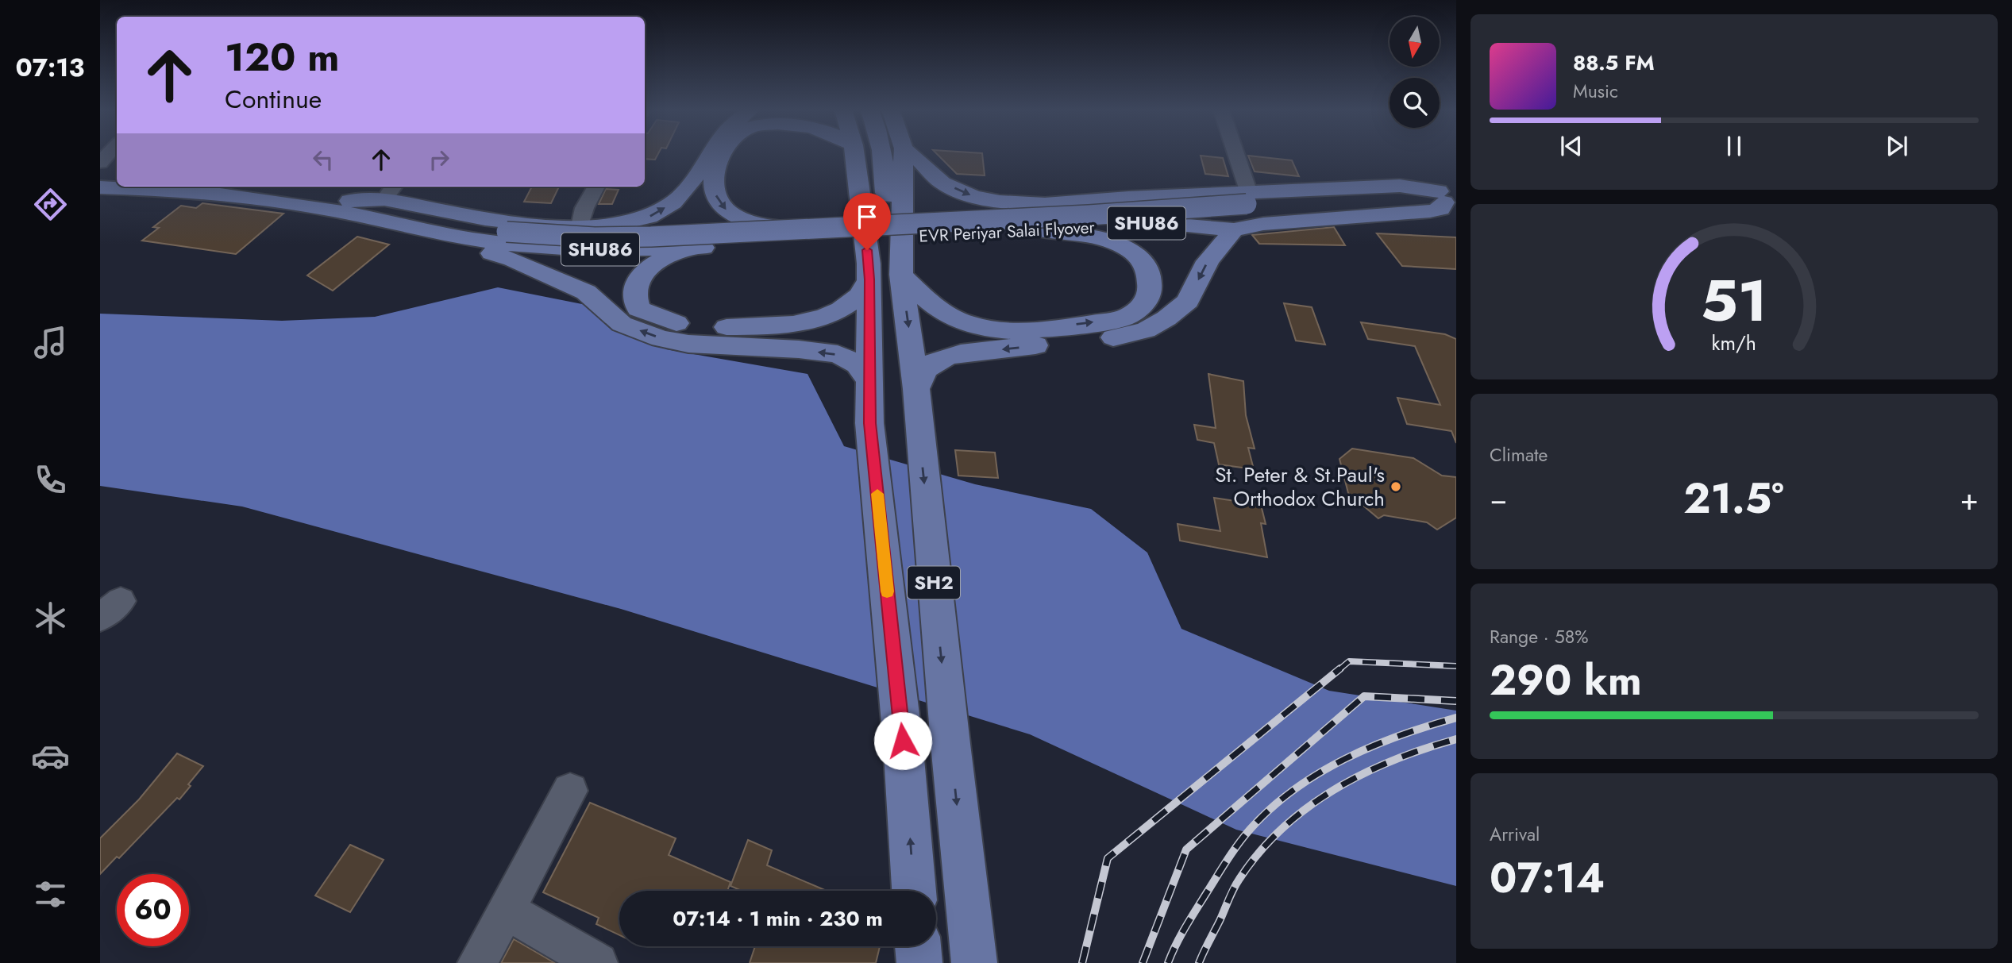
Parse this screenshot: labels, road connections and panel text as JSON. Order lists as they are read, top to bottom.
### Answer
{
  "streets": {
    "main road": ["SHU86", "EVR Periyar Salai Flyover", "SH2"]
  },
  "crossings": [
    ["SHU86", "EVR Periyar Salai Flyover"]
  ],
  "places": ["St. Peter & St.Paul's Orthodox Church"],
  "north": "bottom",
  "page": {
    "tabs": "07:13",
    "turn": ["120 m", "Continue"],
    "song": ["88.5 FM", "Music"],
    "tile": [
      "Climate",
      ["Range · 58%", "290 km"],
      ["Arrival", "07:14"]
    ],
    "heat": ["−", "21.5°", "+"],
    "limit": "60",
    "trip": "07:14 · 1 min · 230 m",
    "gauge": ["51", "km/h"]
  }
}
